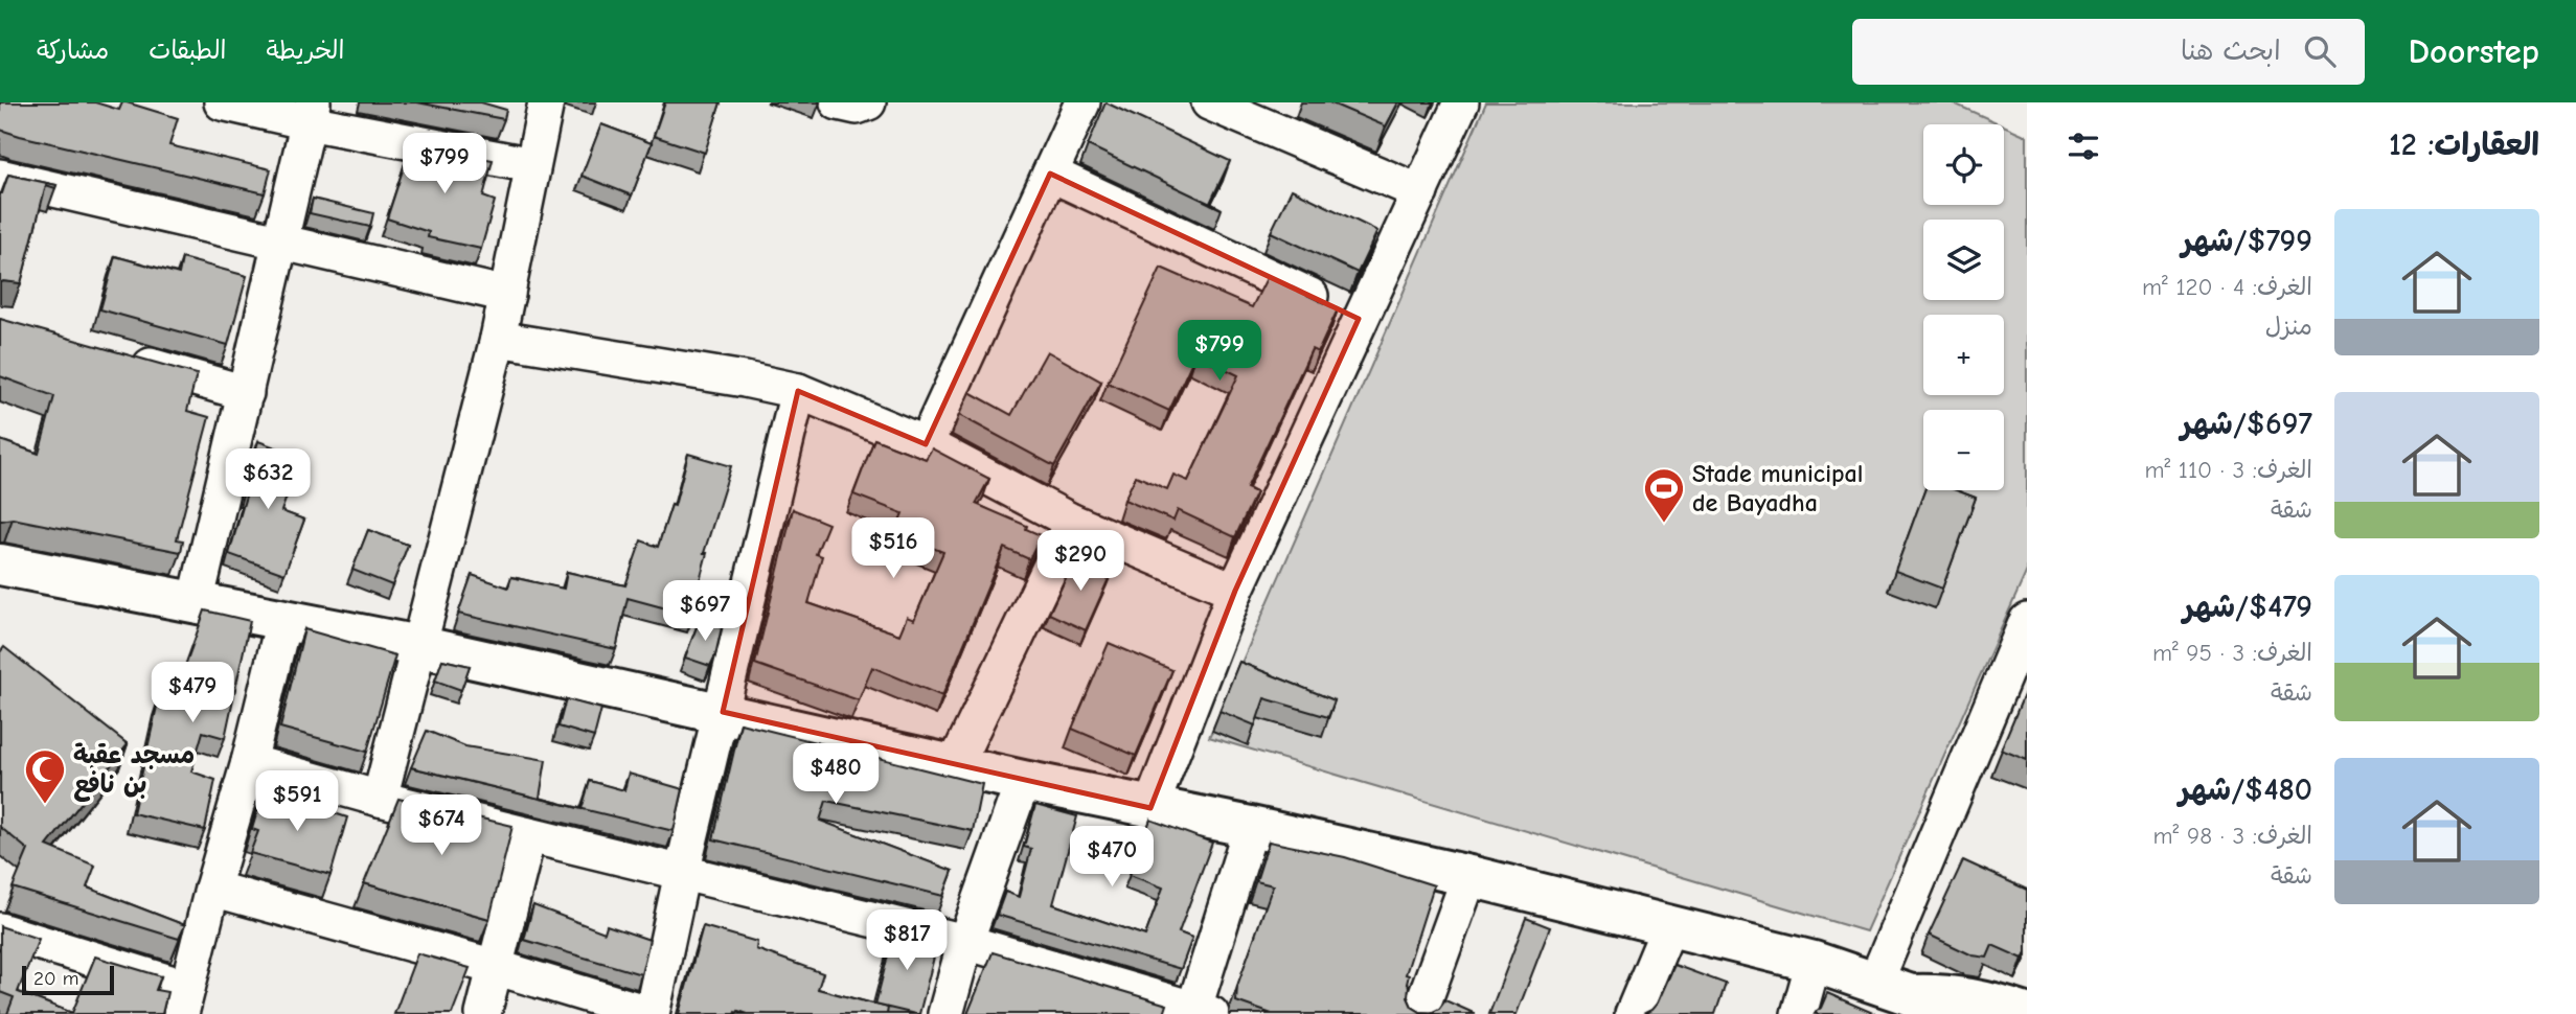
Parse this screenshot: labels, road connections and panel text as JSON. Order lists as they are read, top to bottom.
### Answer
{
  "places": {
    "sports": ["Stade municipal de Bayadha"],
    "mosque": ["مسجد عقبة بن نافع"]
  },
  "scale_bar": "20 m",
  "page": {
    "header": "Doorstep",
    "search": "ابحث هنا",
    "nav": ["الخريطة", "الطبقات", "مشاركة"],
    "heading": "العقارات: 12",
    "map_buttons": ["+", "−"],
    "price": [
      "$799",
      "$799",
      "$632",
      "$516",
      "$290",
      "$697",
      "$479",
      "$480",
      "$591",
      "$674",
      "$470",
      "$817"
    ],
    "list": [
      {
        "name": "$799/شهر",
        "note": "الغرف: 4 · 120 m² · منزل"
      },
      {
        "name": "$697/شهر",
        "note": "الغرف: 3 · 110 m² · شقة"
      },
      {
        "name": "$479/شهر",
        "note": "الغرف: 3 · 95 m² · شقة"
      },
      {
        "name": "$480/شهر",
        "note": "الغرف: 3 · 98 m² · شقة"
      }
    ],
    "scale": "20 m"
  }
}
